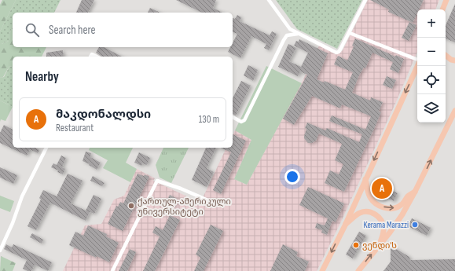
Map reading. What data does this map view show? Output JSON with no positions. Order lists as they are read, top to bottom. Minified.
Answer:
{"places":["ქართულ-ამერიკული უნივერსიტეტი","Kerama Marazzi","ვენდი'ს"],"page":{"map_buttons":["+","−"],"search":"Search here","heading":"Nearby","list":[{"mark":"A","name":"მაკდონალდსი","note":"Restaurant","value":"130 m"}],"pins":"A"}}
